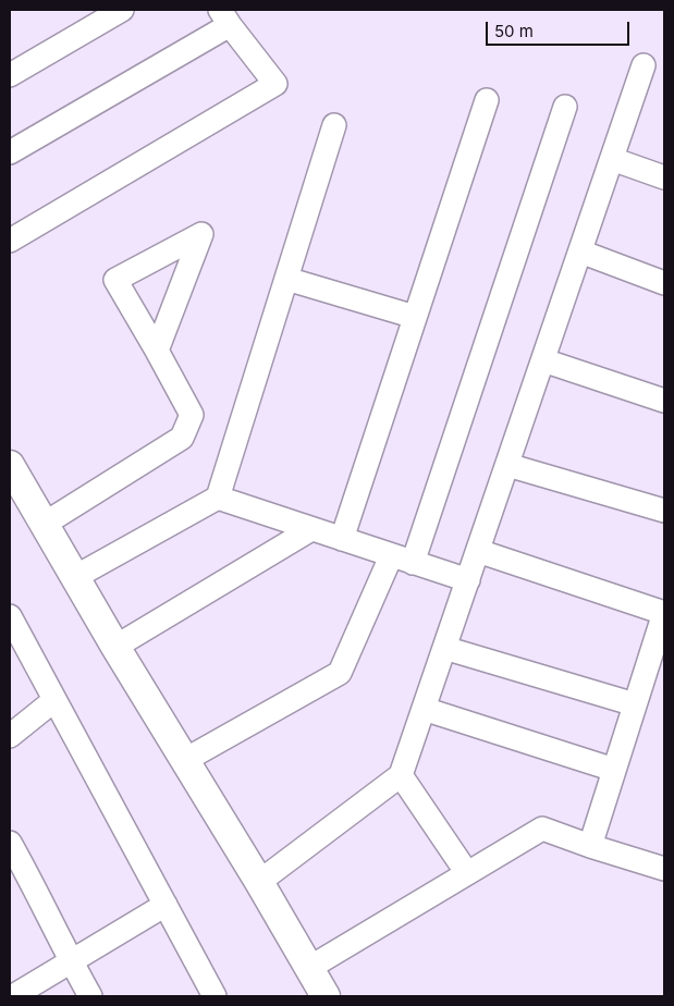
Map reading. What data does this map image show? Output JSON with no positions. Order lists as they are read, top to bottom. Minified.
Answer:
{"scale_bar":"50 m"}
